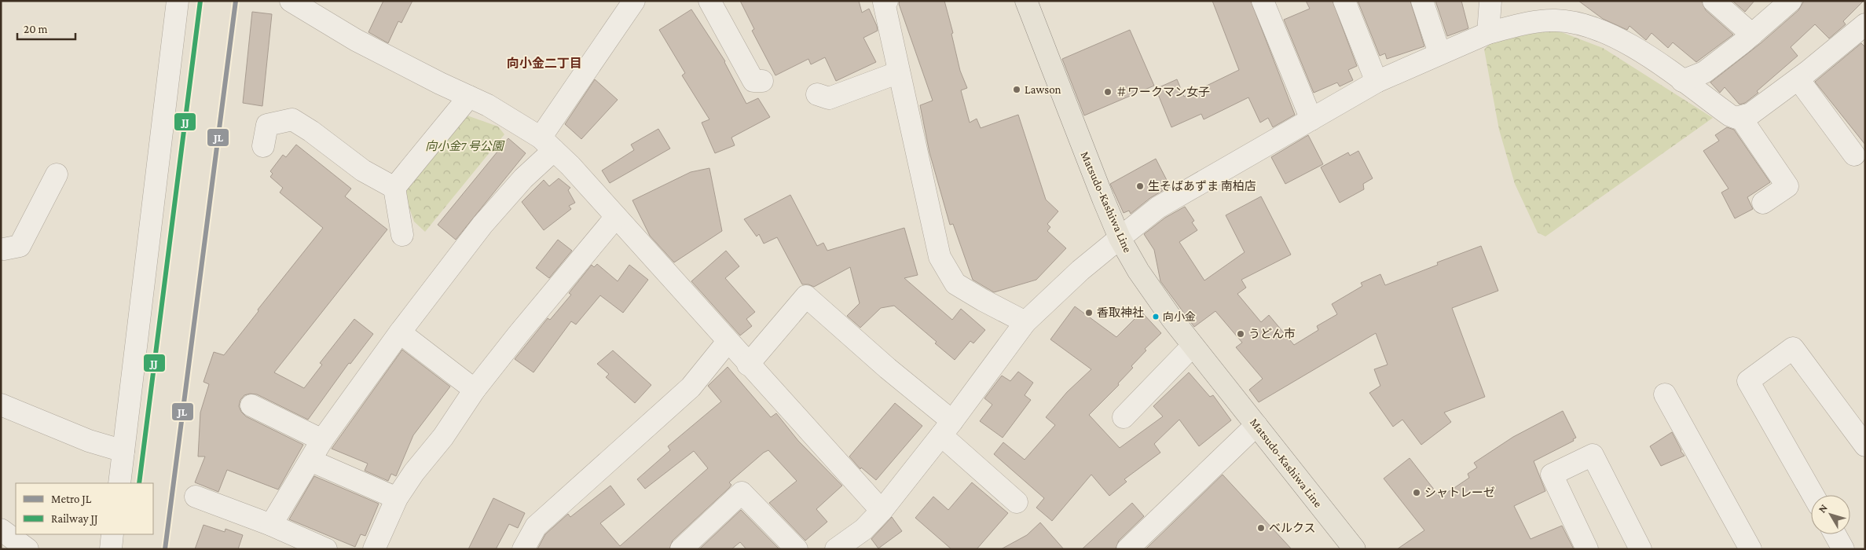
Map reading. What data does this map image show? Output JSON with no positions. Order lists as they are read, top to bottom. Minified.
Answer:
{"streets":{"main road":["Matsudo-Kashiwa Line"]},"districts":["向小金二丁目"],"parks":["向小金7 号公園"],"places":["Lawson","＃ワークマン女子","生そばあずま 南柏店","香取神社","向小金","うどん市","シャトレーゼ","ベルクス"],"lines":["metro line JL","rail line JJ"],"legend":["Metro JL","Railway JJ"],"scale_bar":"20 m","north":"top left"}
